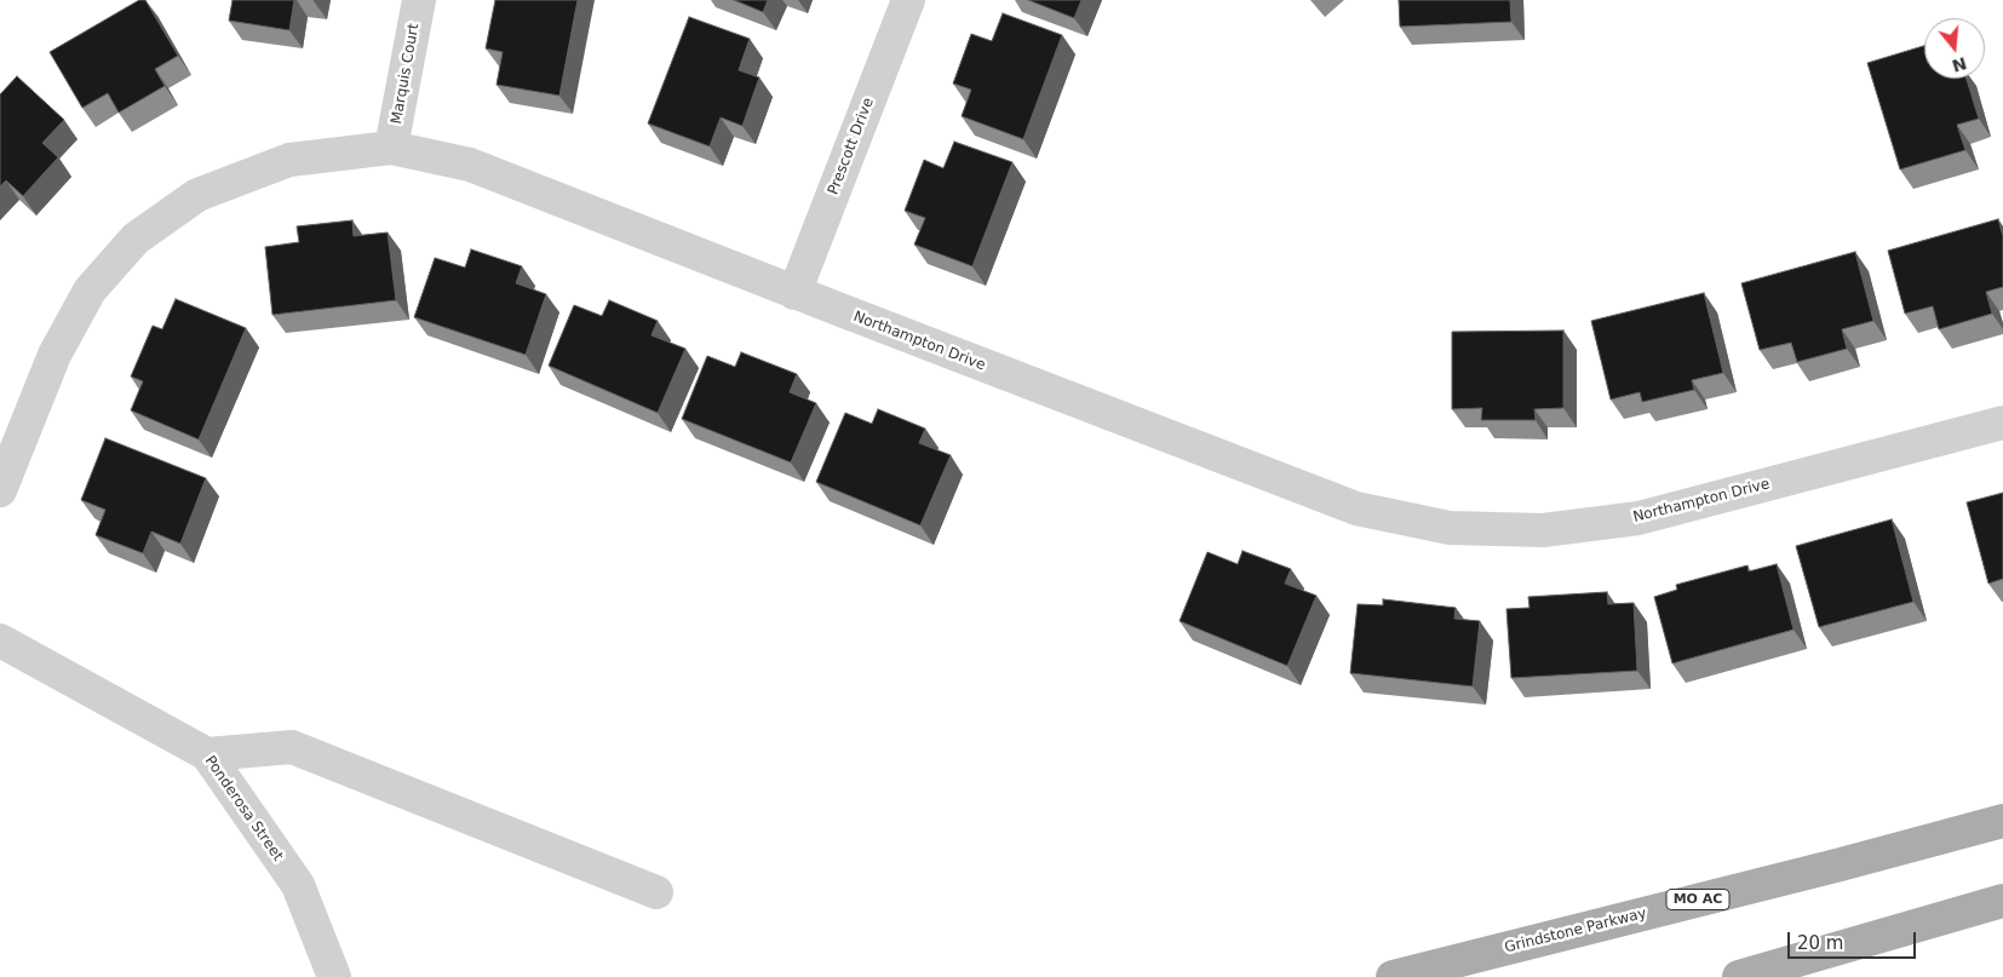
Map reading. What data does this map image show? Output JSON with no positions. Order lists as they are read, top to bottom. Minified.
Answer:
{"streets":{"main road":["MO AC","Grindstone Parkway"],"street":["Marquis Court","Prescott Drive","Northampton Drive","Ponderosa Street"]},"crossings":[["Marquis Court","Northampton Drive"],["Prescott Drive","Northampton Drive"]],"scale_bar":"20 m","north":"bottom"}
